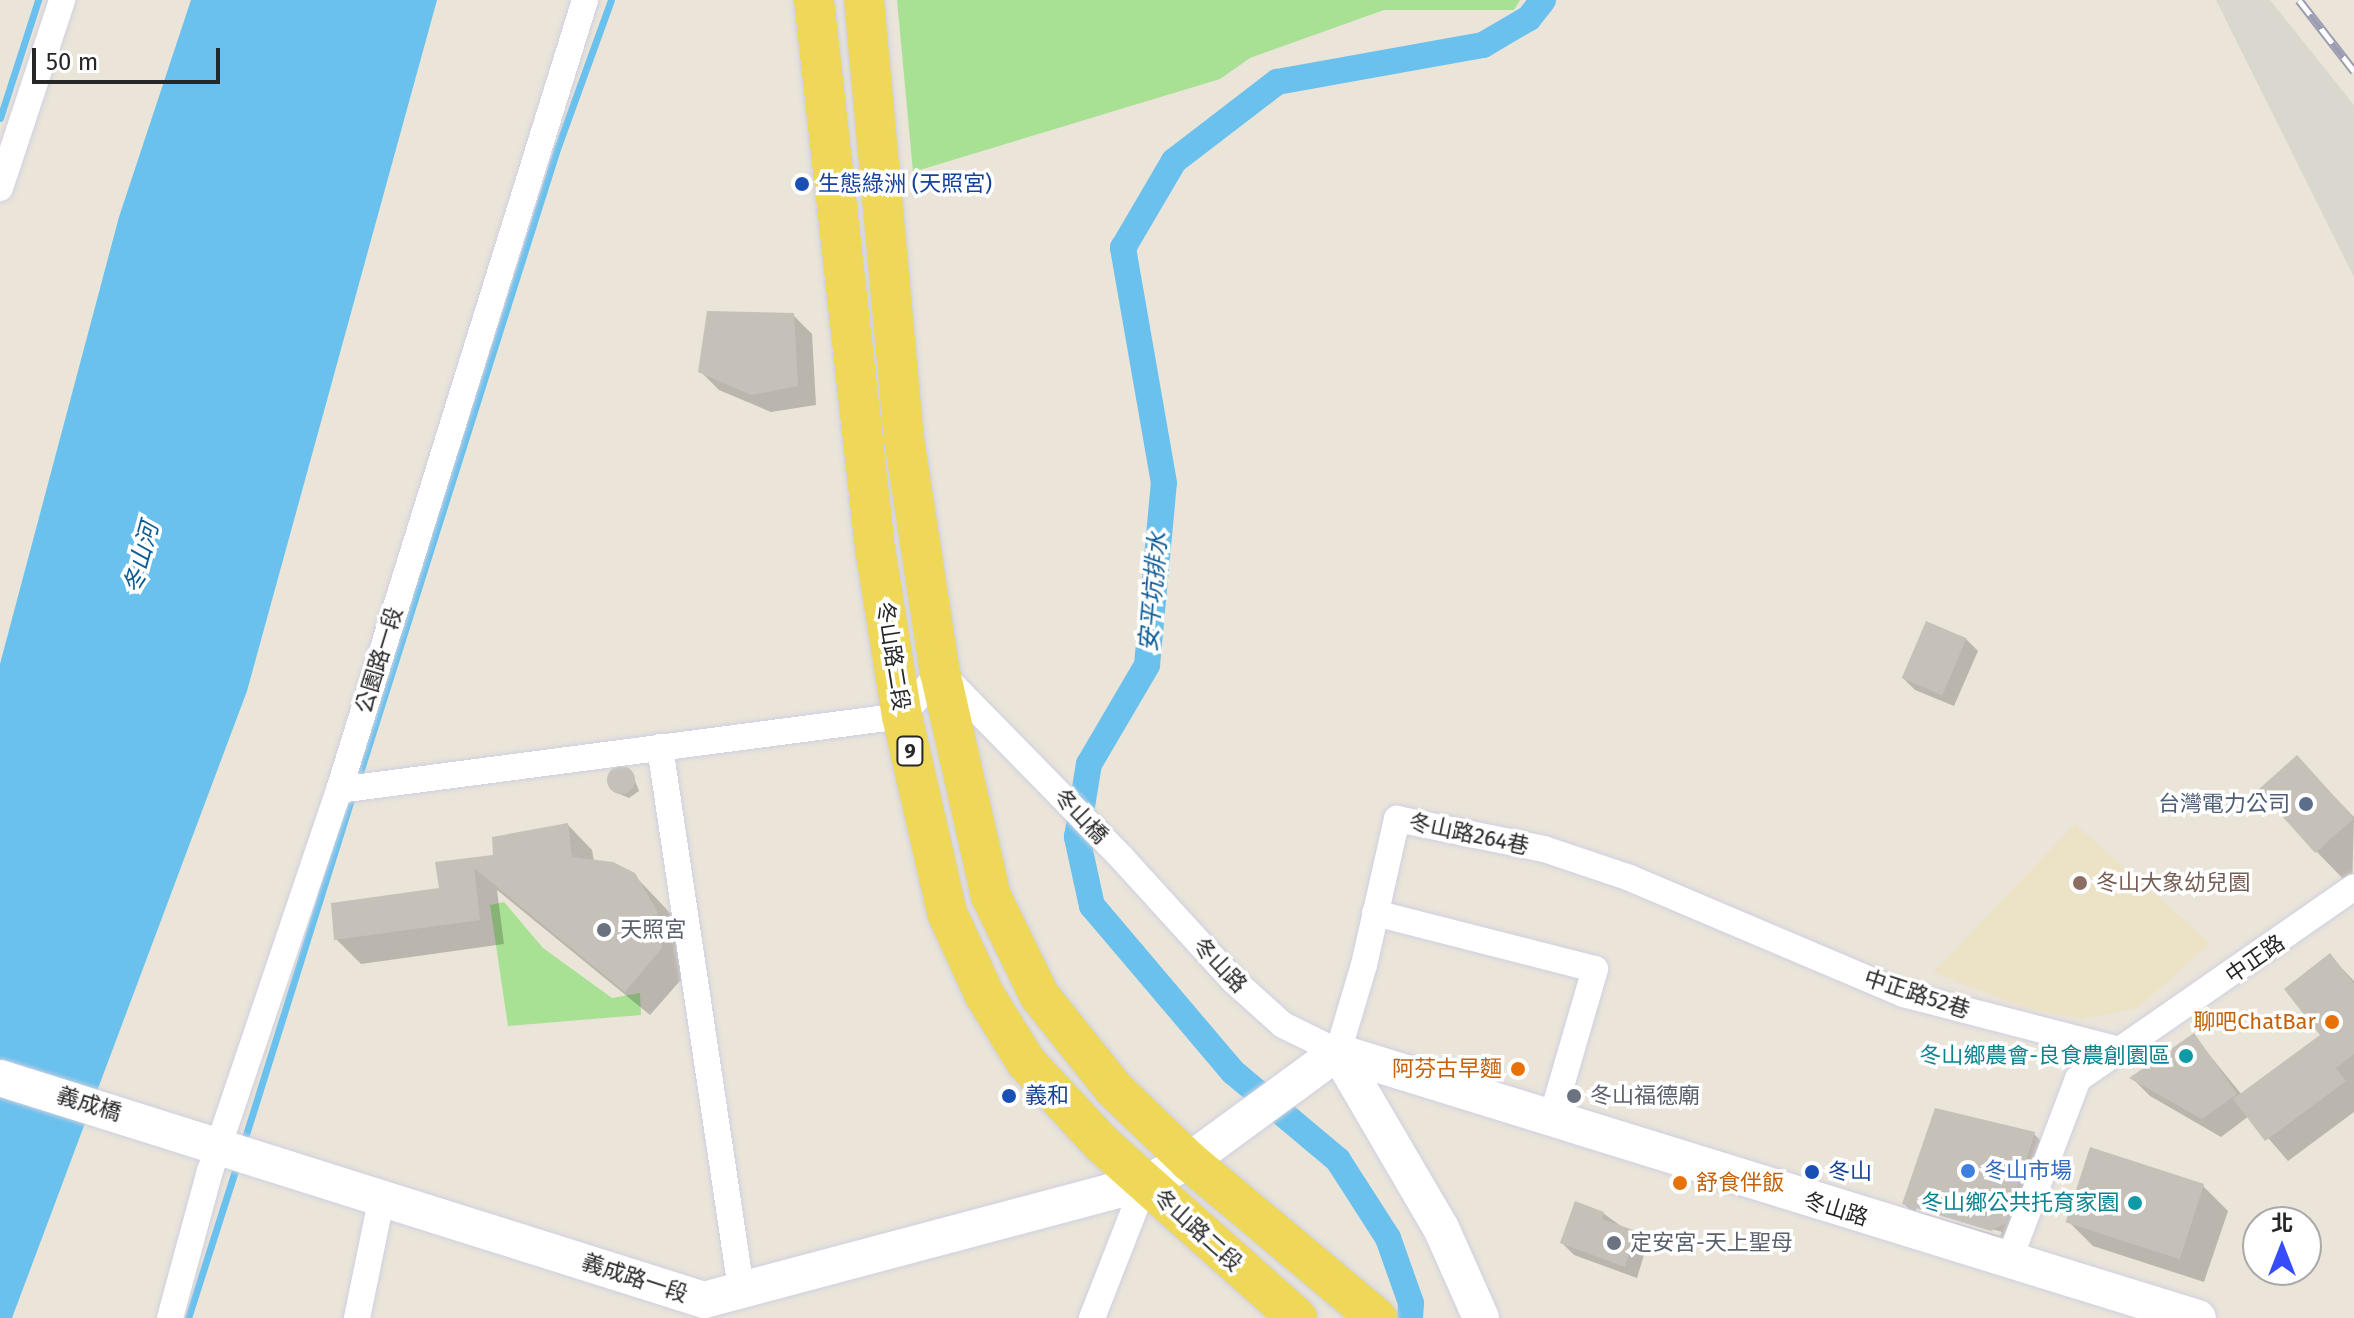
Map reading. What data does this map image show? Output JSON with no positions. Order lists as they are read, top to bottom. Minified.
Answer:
{"streets":{"main road":["冬山路二段","9"],"street":["公園路一段","冬山橋","冬山路264巷","中正路","冬山路","中正路52巷","義成橋","義成路一段"]},"crossings":[["冬山路二段","冬山橋"],["冬山路二段","義成路一段"],["公園路一段","義成路一段"],["冬山橋","冬山路"],["冬山路264巷","冬山路"],["冬山路264巷","中正路52巷"],["中正路","冬山路"],["中正路","中正路52巷"],["義成橋","義成路一段"]],"water":["冬山河","安平坑排水"],"places":["生態綠洲 (天照宮)","台灣電力公司","冬山大象幼兒園","天照宮","聊吧ChatBar","冬山鄉農會-良食農創園區","阿芬古早麵","義和","冬山福德廟","冬山市場","冬山","舒食伴飯","冬山鄉公共托育家園","定安宮-天上聖母"],"scale_bar":"50 m","north":"top"}
